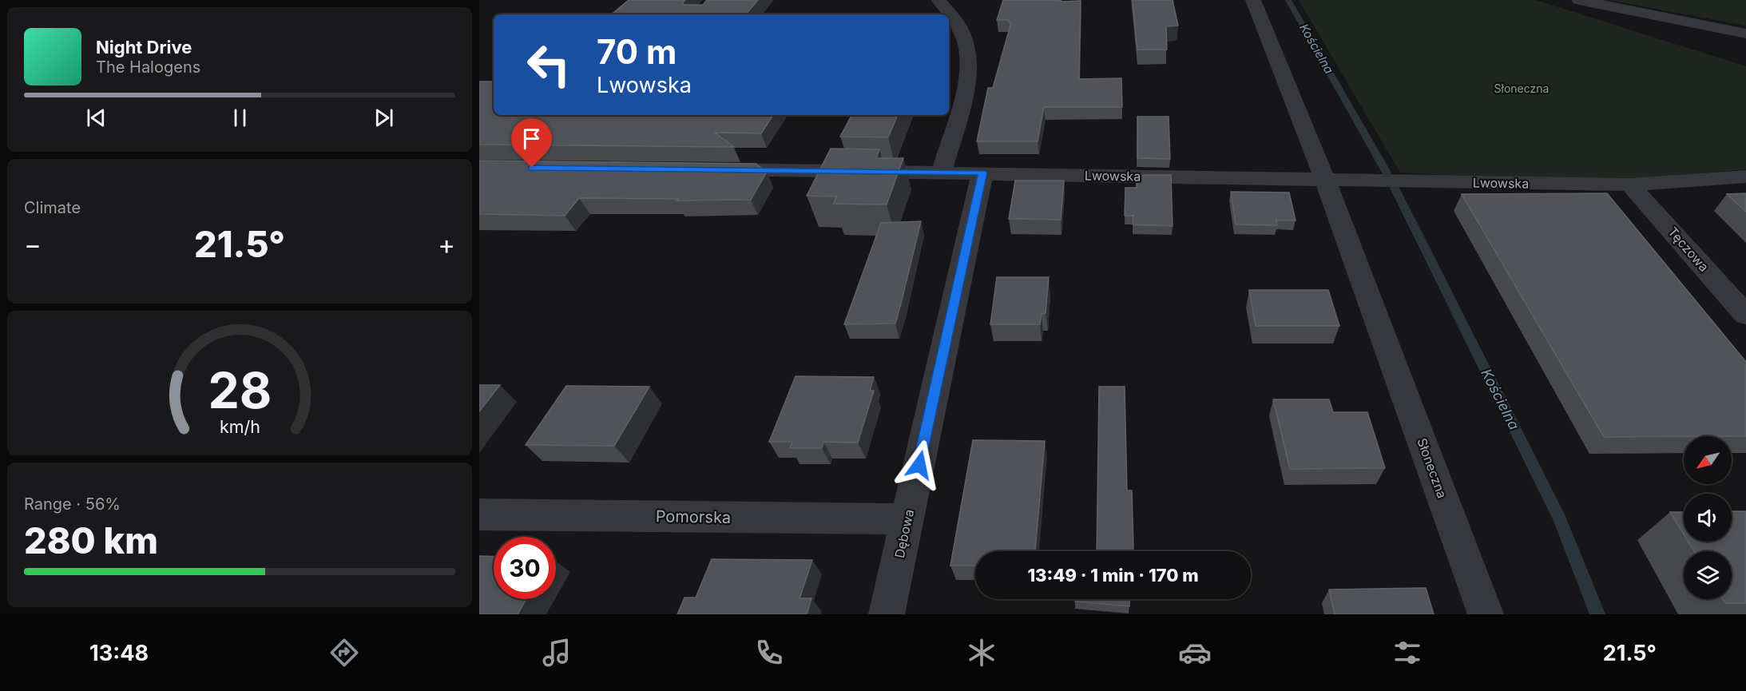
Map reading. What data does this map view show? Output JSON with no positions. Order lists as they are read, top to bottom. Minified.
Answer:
{"streets":{"street":["Lwowska","Tęczowa","Słoneczna","Pomorska","Dębowa"]},"crossings":[["Lwowska","Tęczowa"],["Lwowska","Słoneczna"],["Lwowska","Dębowa"],["Pomorska","Dębowa"]],"water":["Kościelna"],"parks":["Słoneczna"],"north":"bottom left","page":{"turn":["70 m","Lwowska"],"song":["Night Drive","The Halogens"],"tile":["Climate",["Range · 56%","280 km"]],"heat":["−","21.5°","+"],"limit":"30","trip":"13:49 · 1 min · 170 m","tabs":["13:48","21.5°"],"gauge":["28","km/h"]}}
